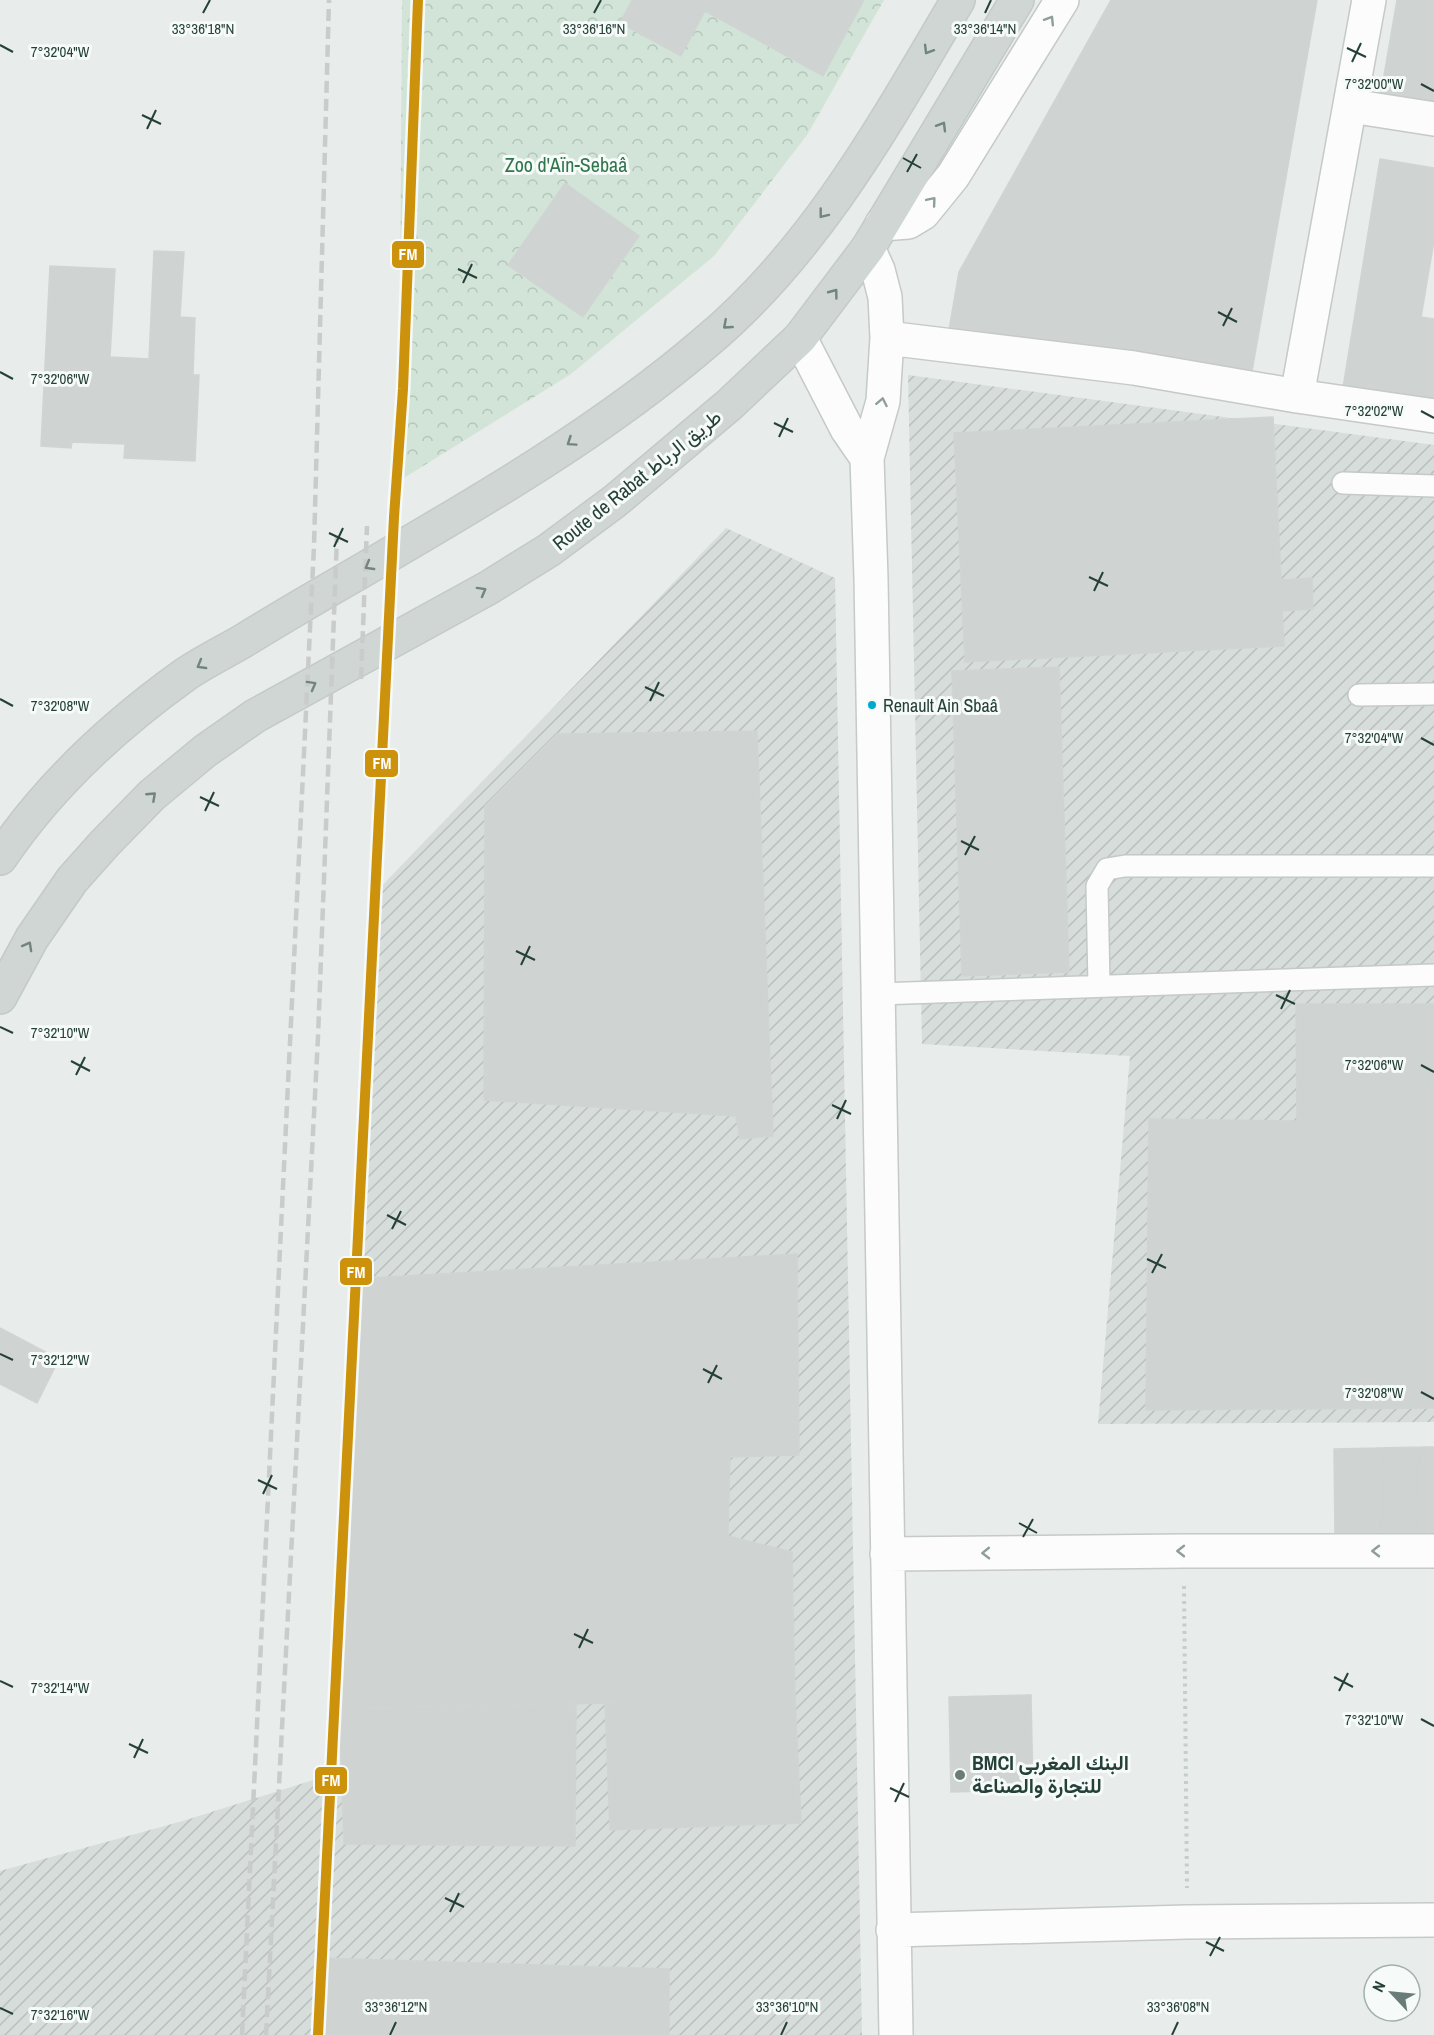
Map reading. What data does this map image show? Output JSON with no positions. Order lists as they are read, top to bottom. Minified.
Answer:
{"streets":{"main road":["Route de Rabat طريق الرباط"]},"parks":["Zoo d'Aïn-Sebaâ"],"places":["Renault Ain Sbaâ","BMCI البنك المغربي للتجارة والصناعة"],"lines":["transit line FM"],"north":"top left","coordinates":["33°36'18\"N","33°36'16\"N","33°36'14\"N","7°32'04\"W","7°32'00\"W","7°32'06\"W","7°32'02\"W","7°32'08\"W","7°32'10\"W","7°32'12\"W","7°32'14\"W","33°36'12\"N","33°36'10\"N","33°36'08\"N","7°32'16\"W"]}
